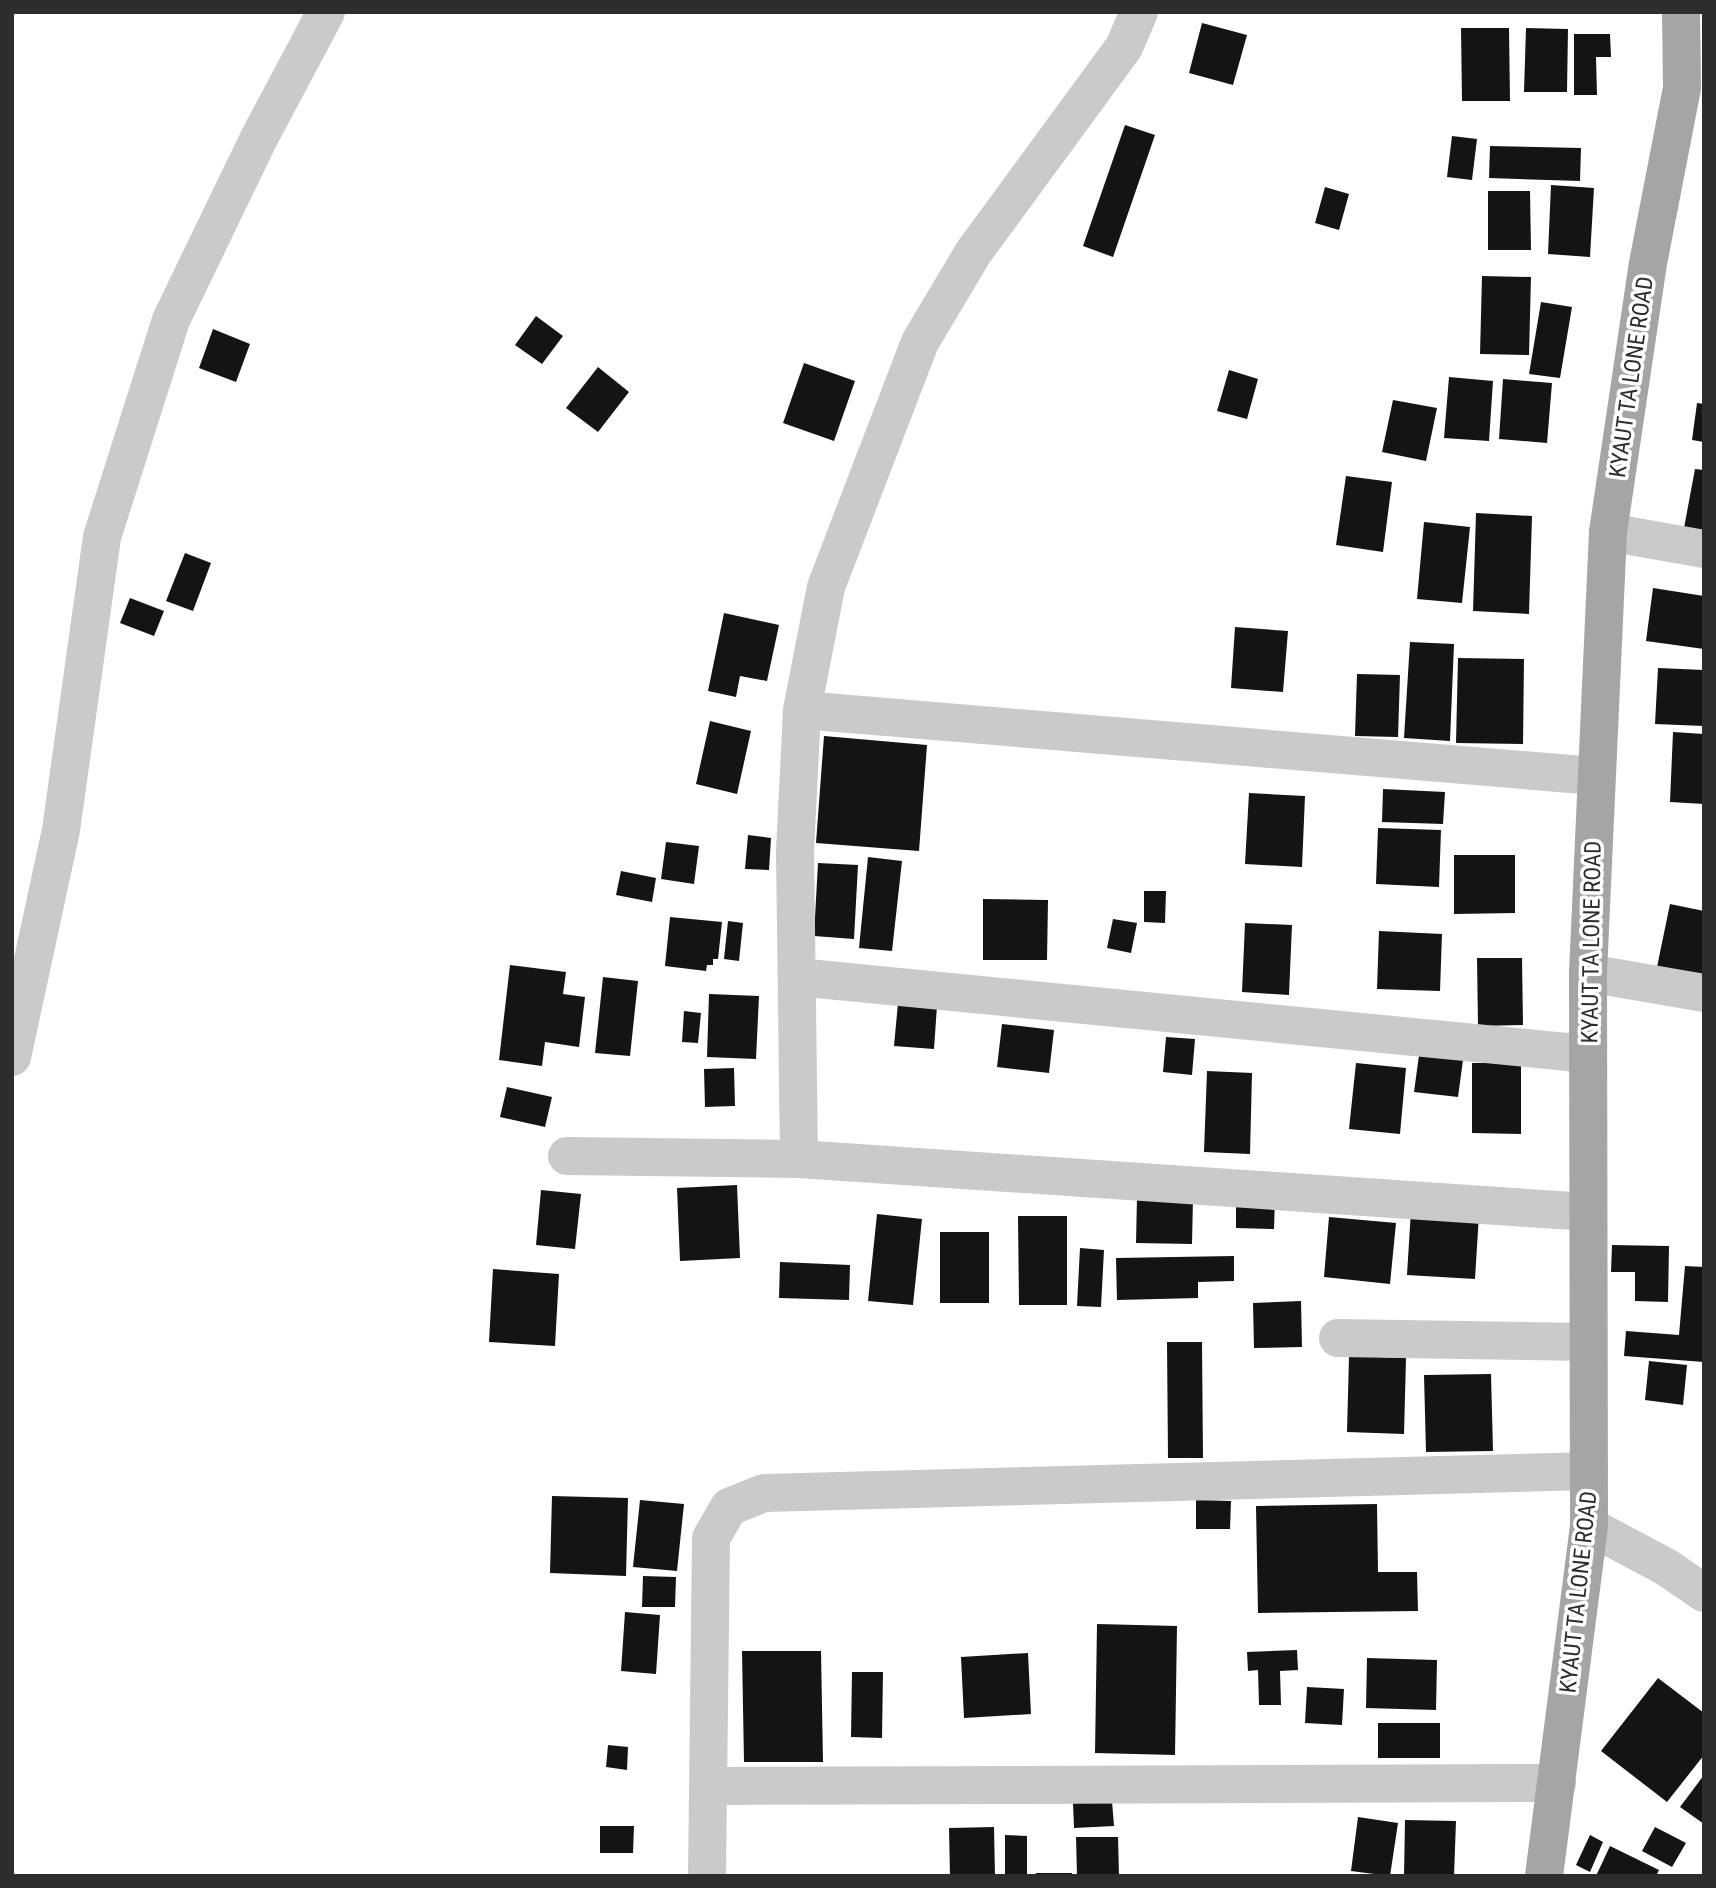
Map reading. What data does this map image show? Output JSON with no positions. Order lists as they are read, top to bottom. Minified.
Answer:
{"streets":{"main road":["KYAUT TA LONE ROAD"]}}
